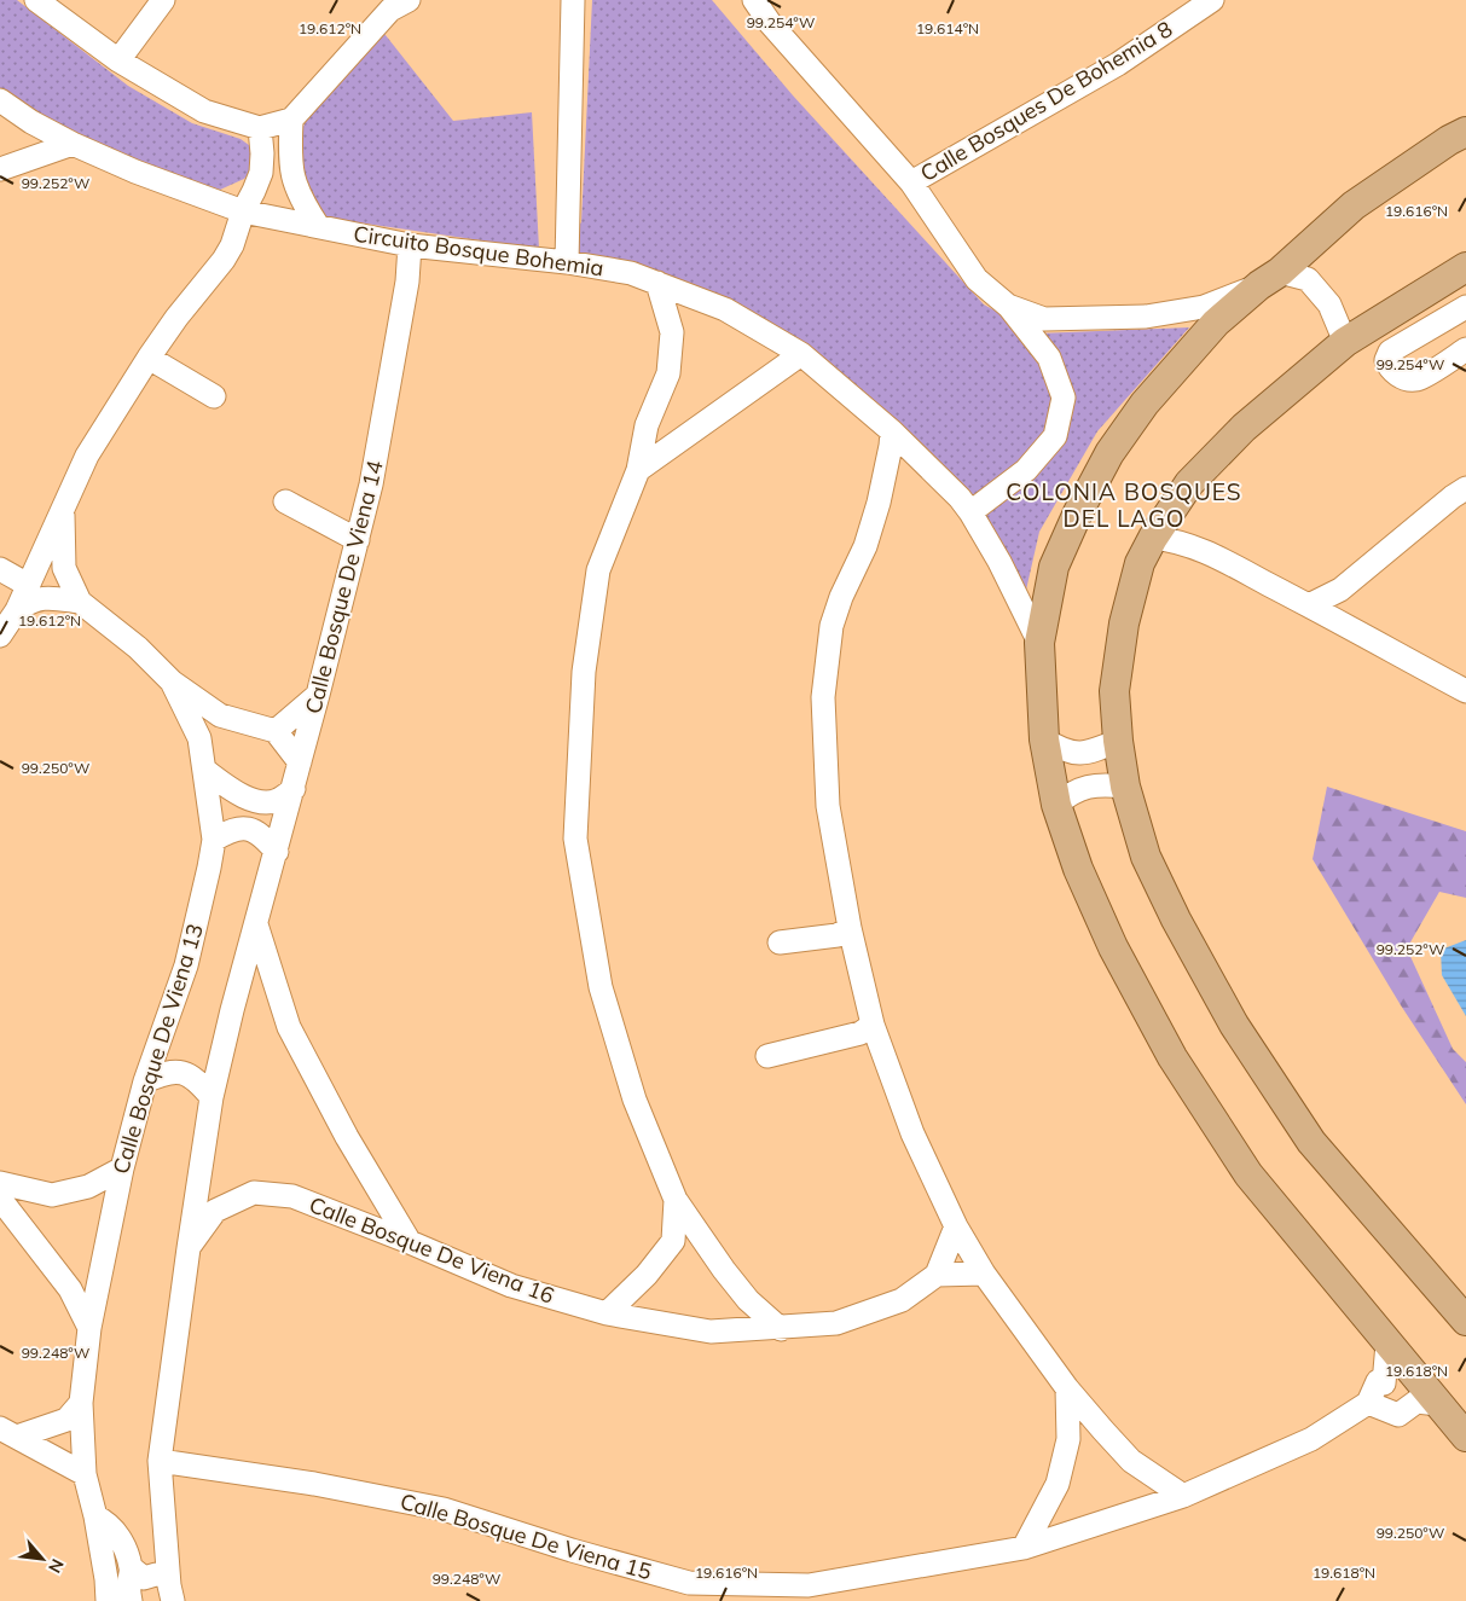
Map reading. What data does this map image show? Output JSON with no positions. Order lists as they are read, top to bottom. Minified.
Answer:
{"streets":{"street":["Calle Bosques De Bohemia 8","Circuito Bosque Bohemia","Calle Bosque De Viena 14","Calle Bosque De Viena 13","Calle Bosque De Viena 16","Calle Bosque De Viena 15"]},"crossings":[["Circuito Bosque Bohemia","Calle Bosque De Viena 14"],["Calle Bosque De Viena 14","Calle Bosque De Viena 13"]],"districts":["COLONIA BOSQUES DEL LAGO"],"north":"bottom right","coordinates":["99.254°W","19.612°N","19.614°N","99.252°W","19.616°N","99.250°W","99.248°W","19.618°N"]}
